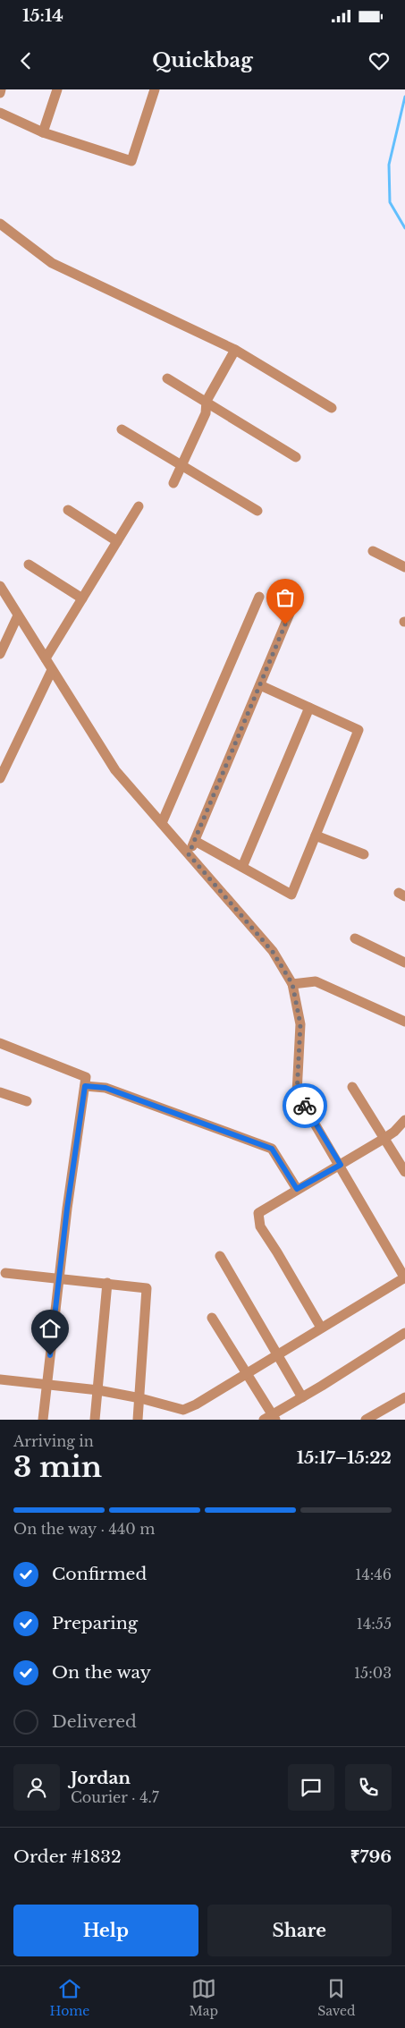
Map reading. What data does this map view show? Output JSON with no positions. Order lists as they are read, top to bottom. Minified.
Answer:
{"page":{"status":"15:14","header":"Quickbag","heading":["3 min","Arriving in","15:17–15:22"],"panel":["Jordan","Courier · 4.7","Order #1832","₹796"],"bar":"On the way · 440 m","list":[["Confirmed","14:46"],["Preparing","14:55"],["On the way","15:03"],"Delivered"],"buttons":["Help","Share"],"tabs":["Home","Map","Saved"]}}
